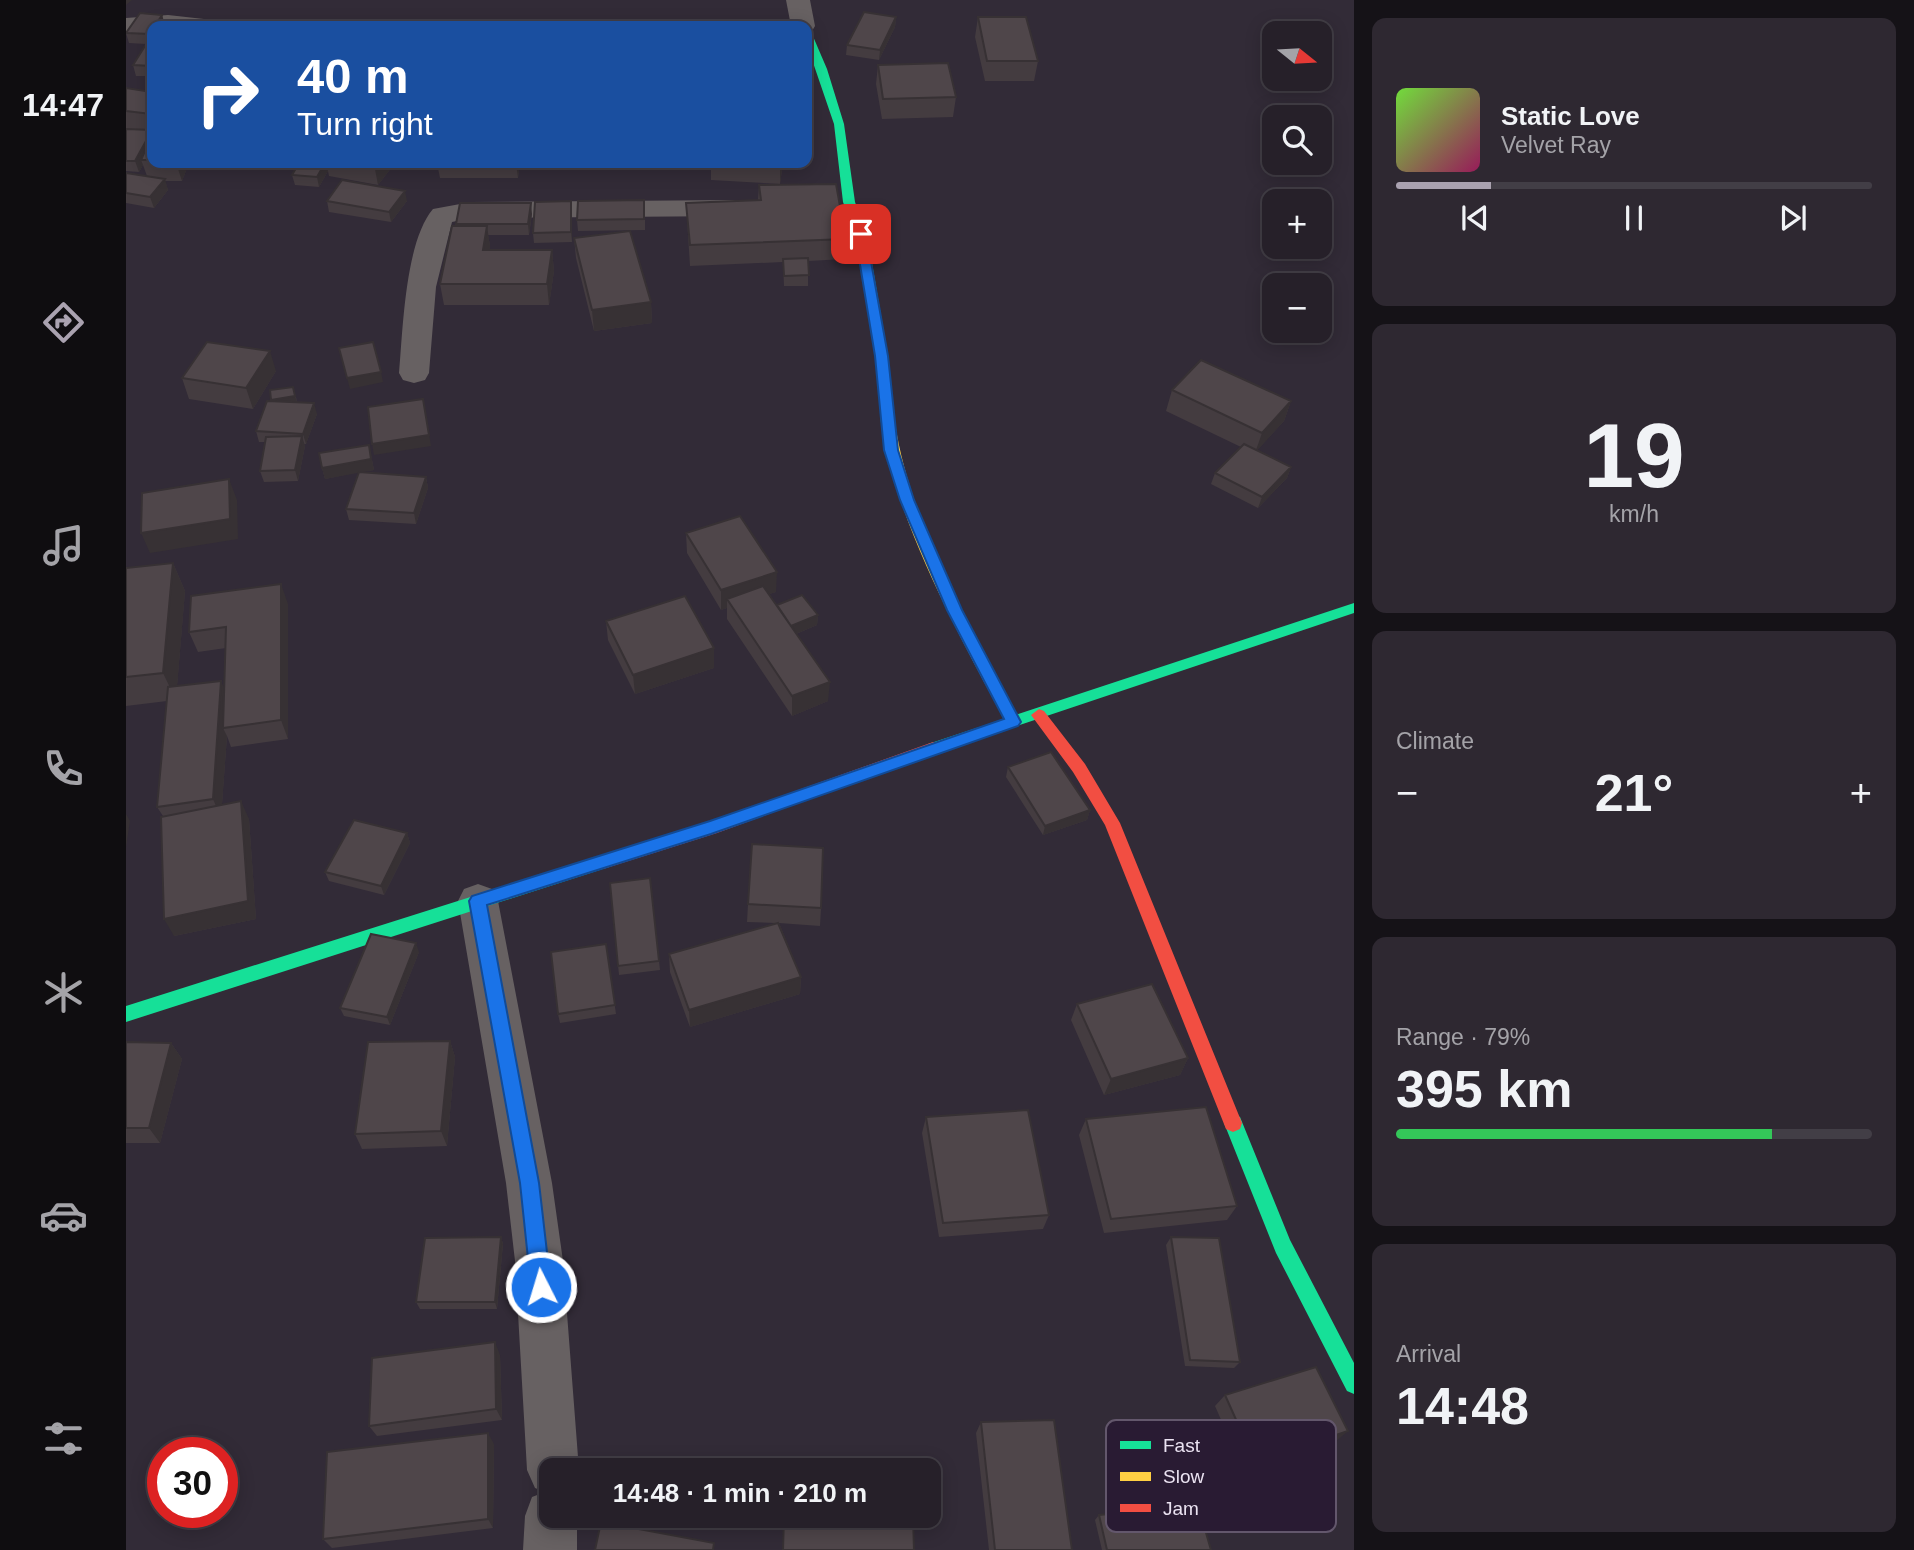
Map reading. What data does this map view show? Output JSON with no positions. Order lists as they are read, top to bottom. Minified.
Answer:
{"legend":["Fast","Slow","Jam"],"north":"right","page":{"tabs":"14:47","map_buttons":["+","−"],"turn":["40 m","Turn right"],"song":["Static Love","Velvet Ray"],"tile":[["19","km/h"],"Climate",["Range · 79%","395 km"],["Arrival","14:48"]],"heat":["−","21°","+"],"limit":"30","trip":"14:48 · 1 min · 210 m"}}
